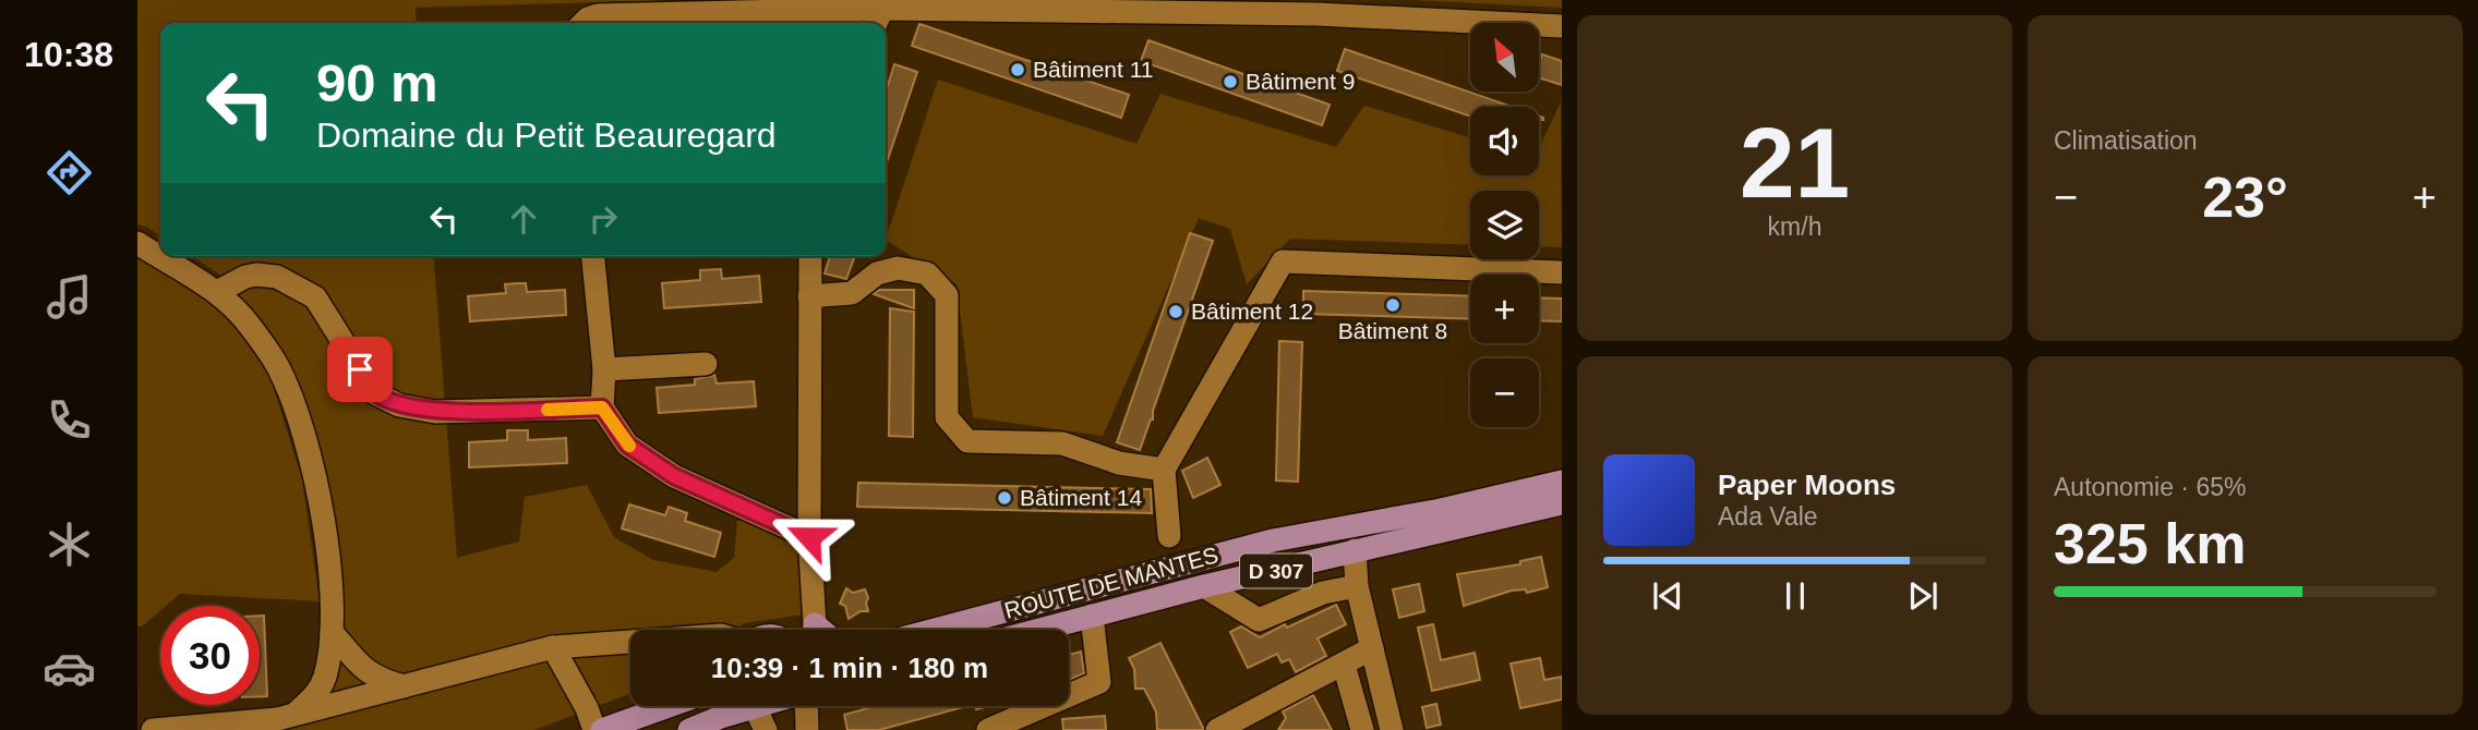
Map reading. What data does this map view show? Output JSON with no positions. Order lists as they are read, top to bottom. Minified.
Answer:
{"streets":{"main road":["D 307","ROUTE DE MANTES"]},"places":["Bâtiment 11","Bâtiment 9","Bâtiment 8","Bâtiment 12","Bâtiment 14"],"north":"top left","page":{"tabs":"10:38","tile":[["21","km/h"],"Climatisation",["Autonomie · 65%","325 km"]],"map_buttons":["+","−"],"turn":["90 m","Domaine du Petit Beauregard"],"heat":["−","23°","+"],"song":["Paper Moons","Ada Vale"],"limit":"30","trip":"10:39 · 1 min · 180 m"}}
